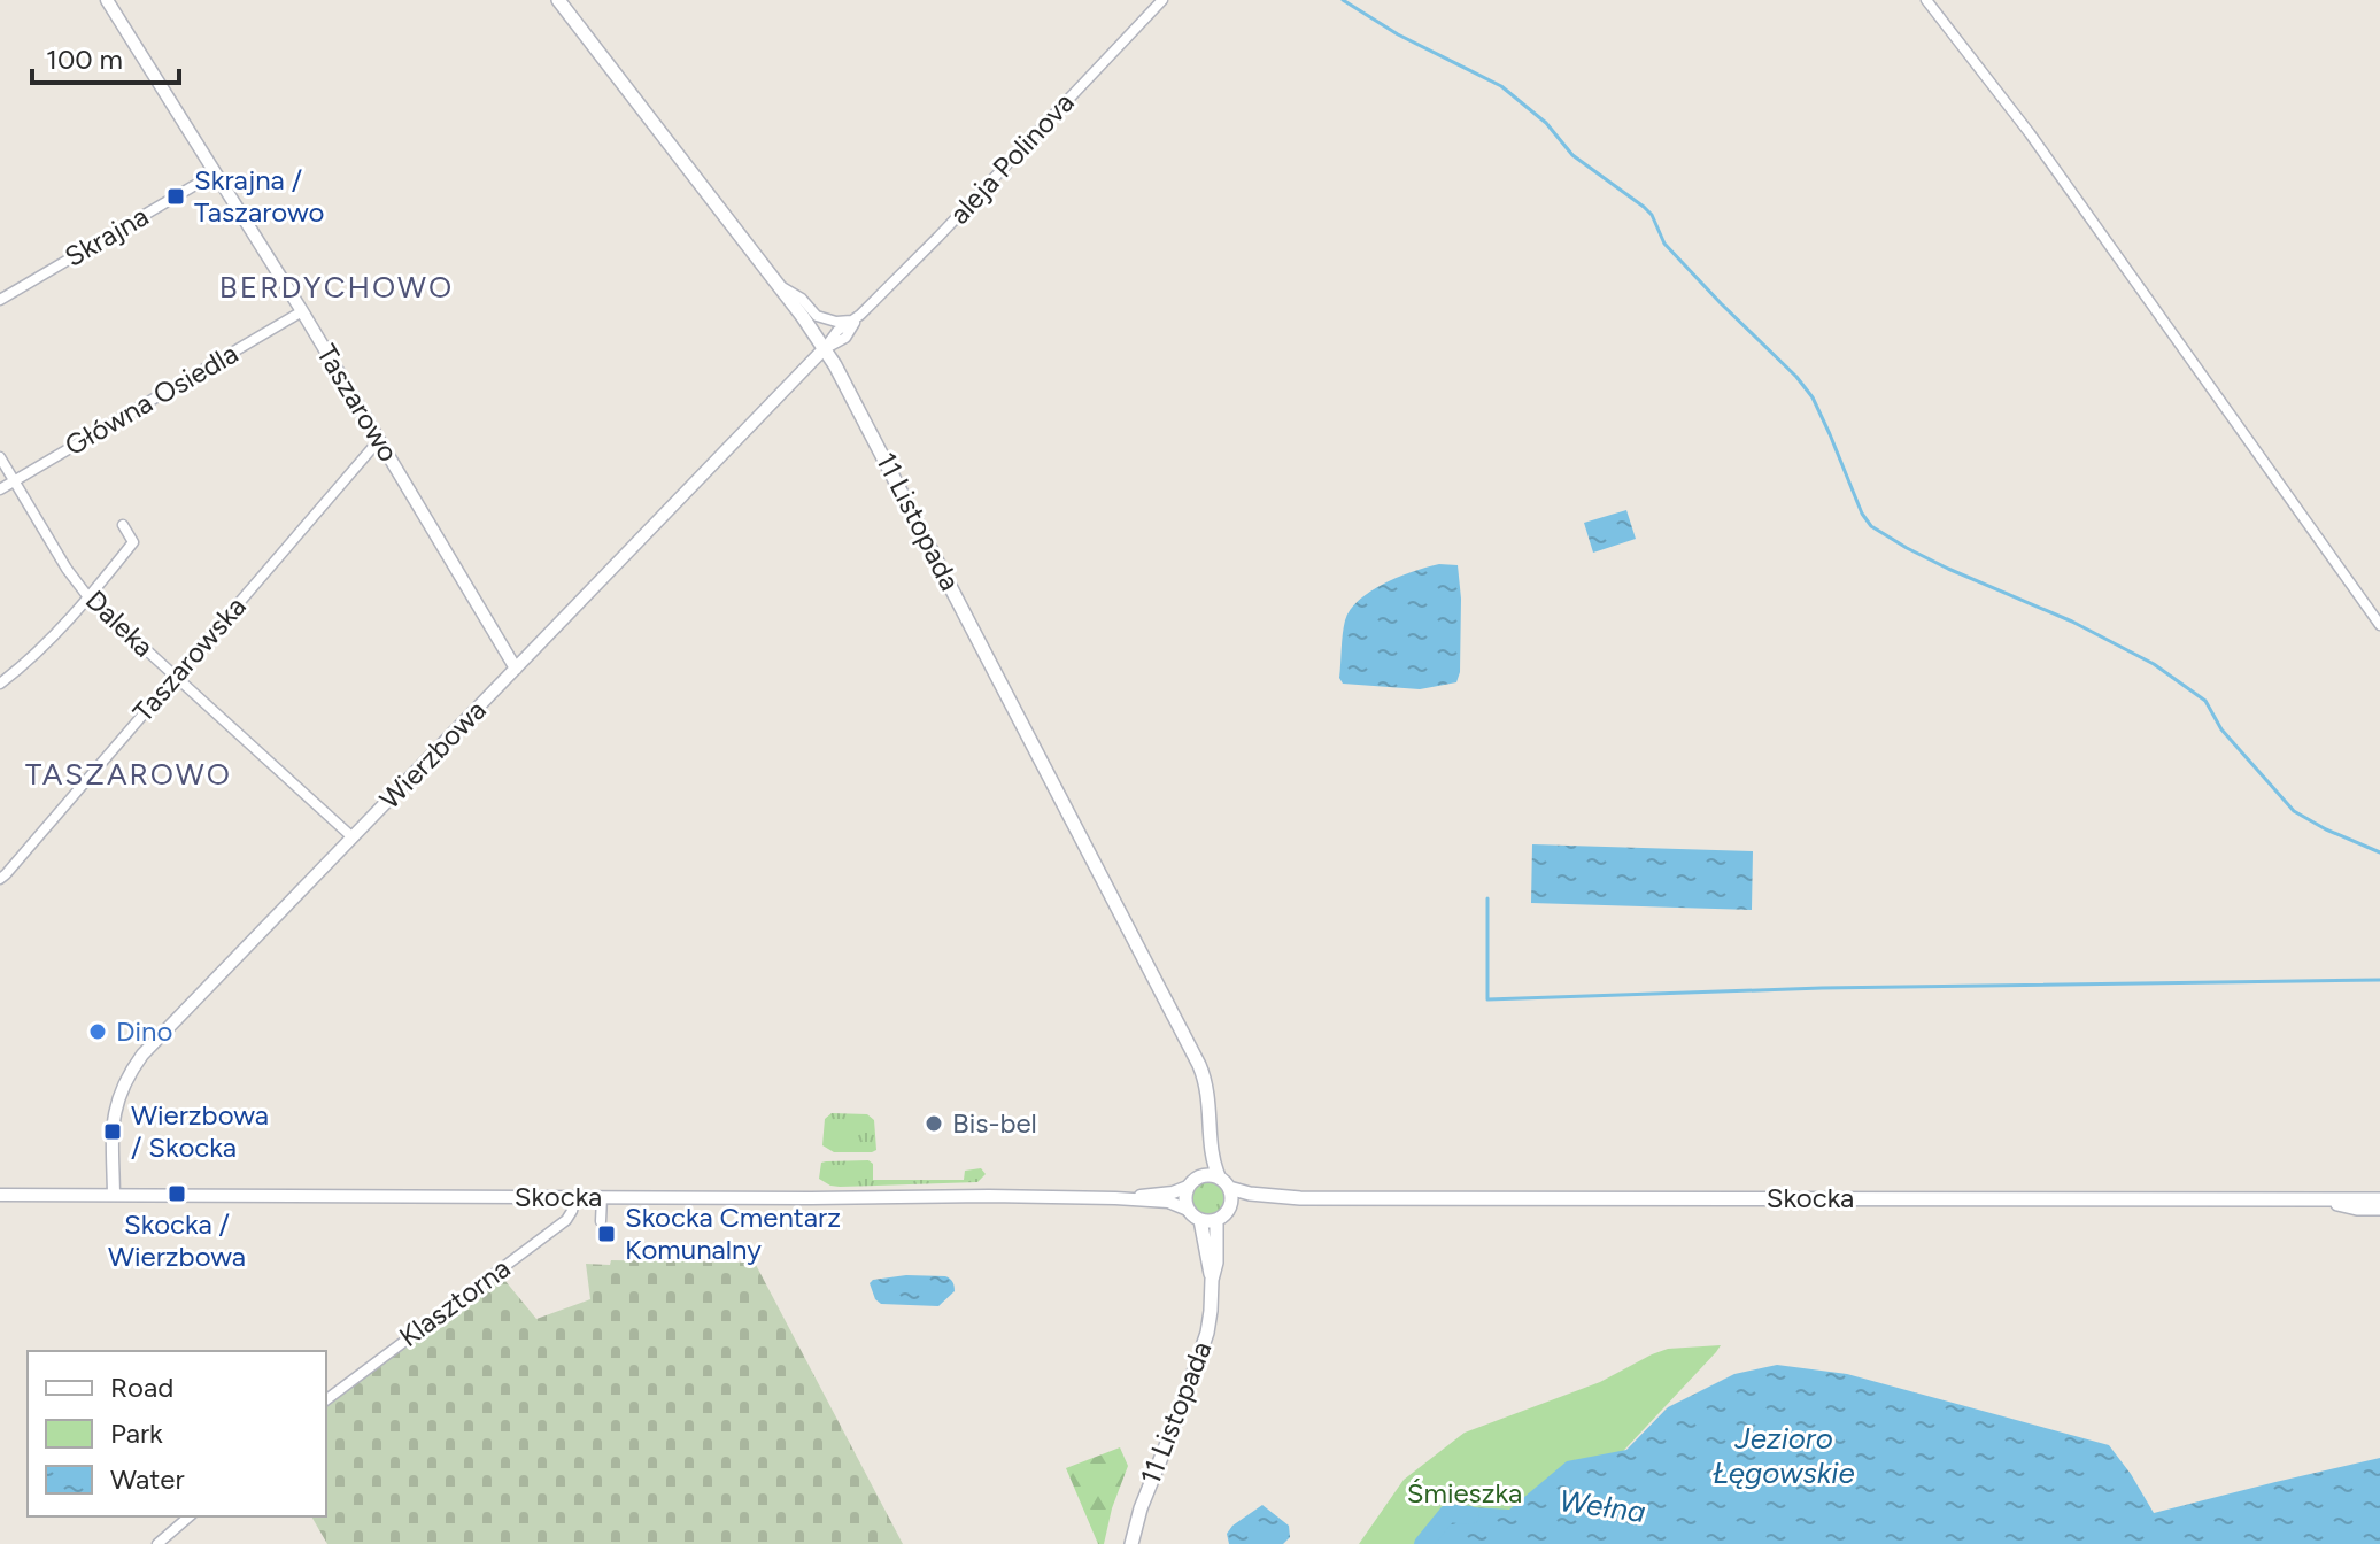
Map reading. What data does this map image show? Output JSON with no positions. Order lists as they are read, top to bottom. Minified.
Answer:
{"streets":{"main road":["11 Listopada","Skocka"],"street":["aleja Polinova","Skrajna","Główna Osiedla","Taszarowo","Daleka","Taszarowska","Wierzbowa","Klasztorna"]},"crossings":[["aleja Polinova","11 Listopada"],["aleja Polinova","Wierzbowa"],["Skrajna","Taszarowo"],["Główna Osiedla","Taszarowo"],["Główna Osiedla","Daleka"],["Taszarowo","Taszarowska"],["Taszarowo","Wierzbowa"],["11 Listopada","Wierzbowa"],["11 Listopada","Skocka"],["Daleka","Taszarowska"],["Daleka","Wierzbowa"],["Wierzbowa","Skocka"],["Skocka","Klasztorna"]],"districts":["BERDYCHOWO","TASZAROWO"],"water":["Jezioro Łęgowskie","Wełna"],"parks":["Śmieszka"],"places":{"transit":["Skrajna / Taszarowo","Wierzbowa / Skocka","Skocka / Wierzbowa","Skocka Cmentarz Komunalny"],"other":["Dino","Bis-bel"]},"legend":["Road","Park","Water"],"scale_bar":"100 m"}
